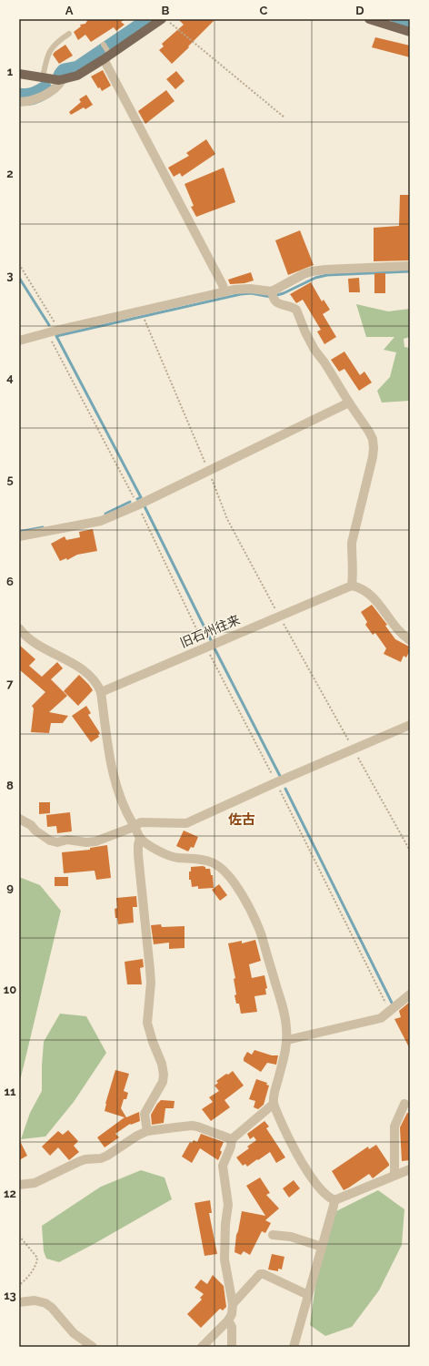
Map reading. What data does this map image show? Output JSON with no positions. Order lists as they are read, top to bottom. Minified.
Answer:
{"streets":{"street":["旧石州往来"]},"districts":["佐古"],"grid":{"columns":["A","B","C","D"],"rows":["1","2","3","4","5","6","7","8","9","10","11","12","13"]}}
